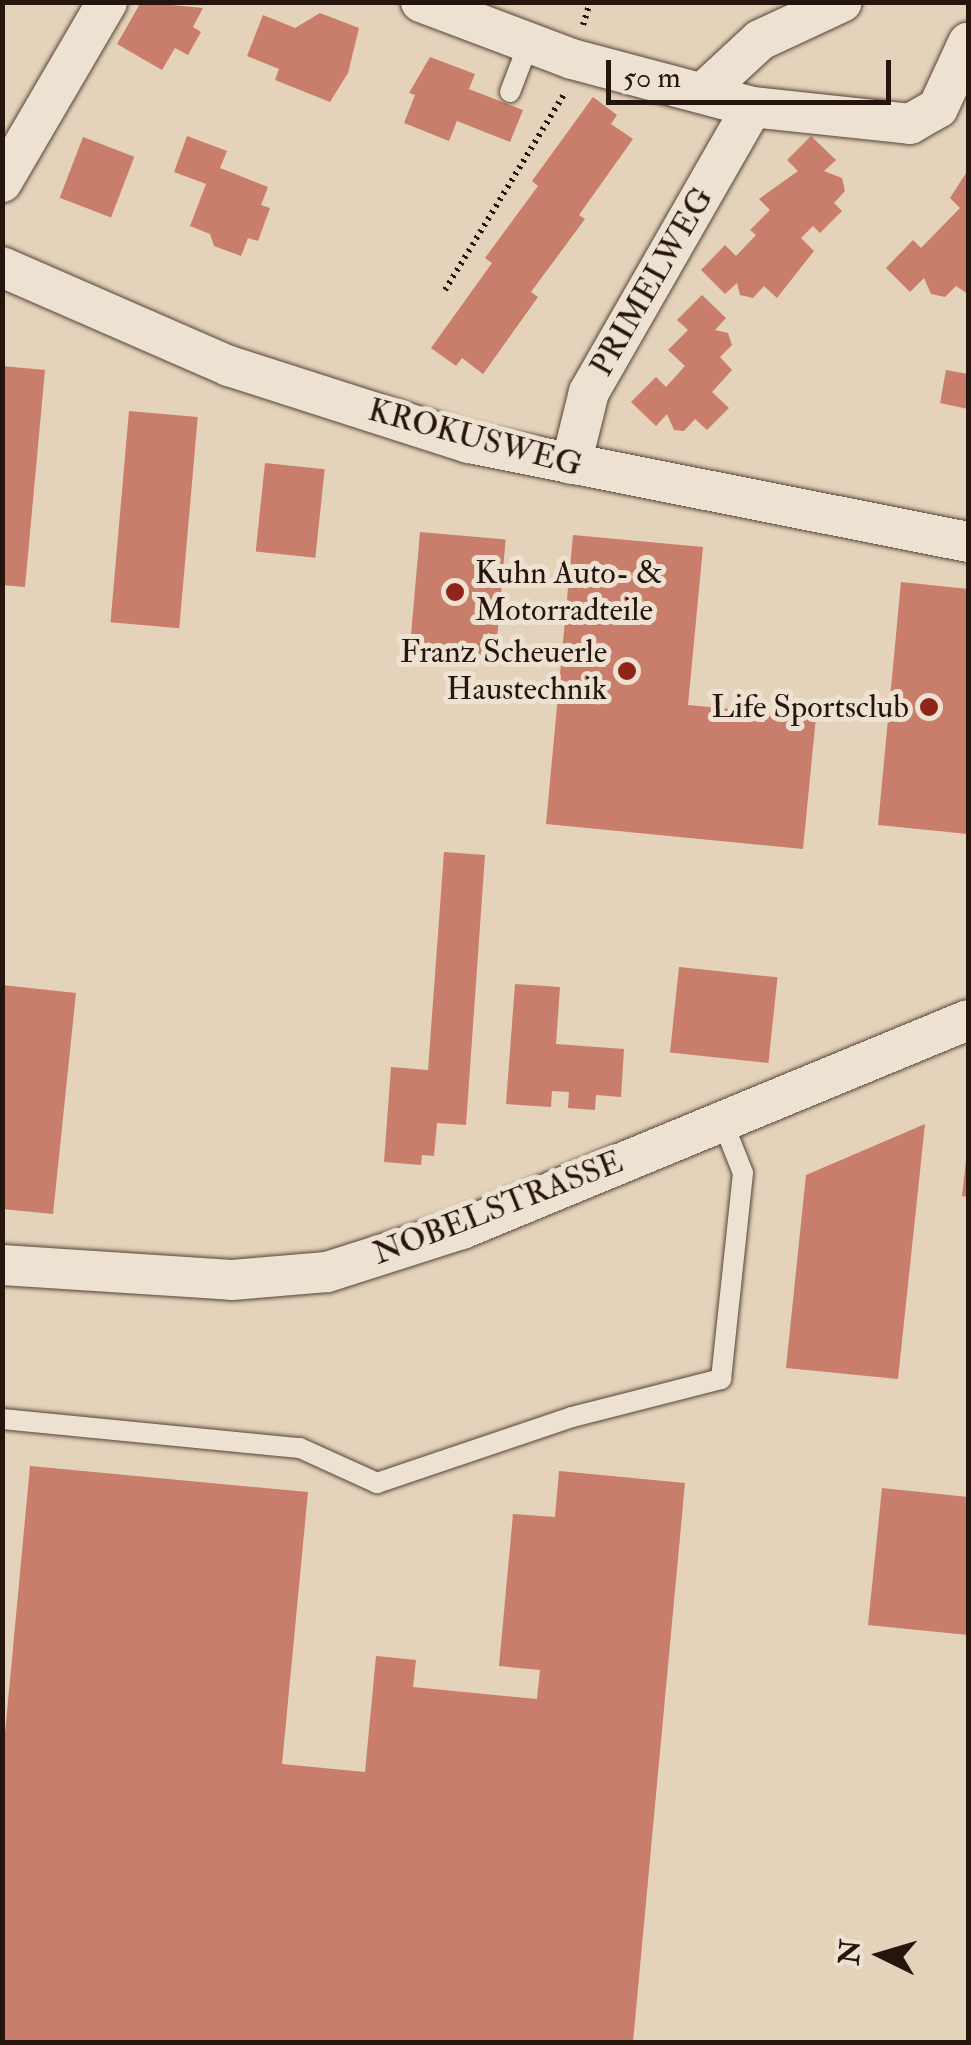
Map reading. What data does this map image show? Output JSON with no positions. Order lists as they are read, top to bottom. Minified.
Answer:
{"streets":{"street":["PRIMELWEG","KROKUSWEG","NOBELSTRASSE"]},"crossings":[["PRIMELWEG","KROKUSWEG"]],"places":["Kuhn Auto- & Motorradteile","Franz Scheuerle Haustechnik","Life Sportsclub"],"scale_bar":"50 m","north":"left"}
